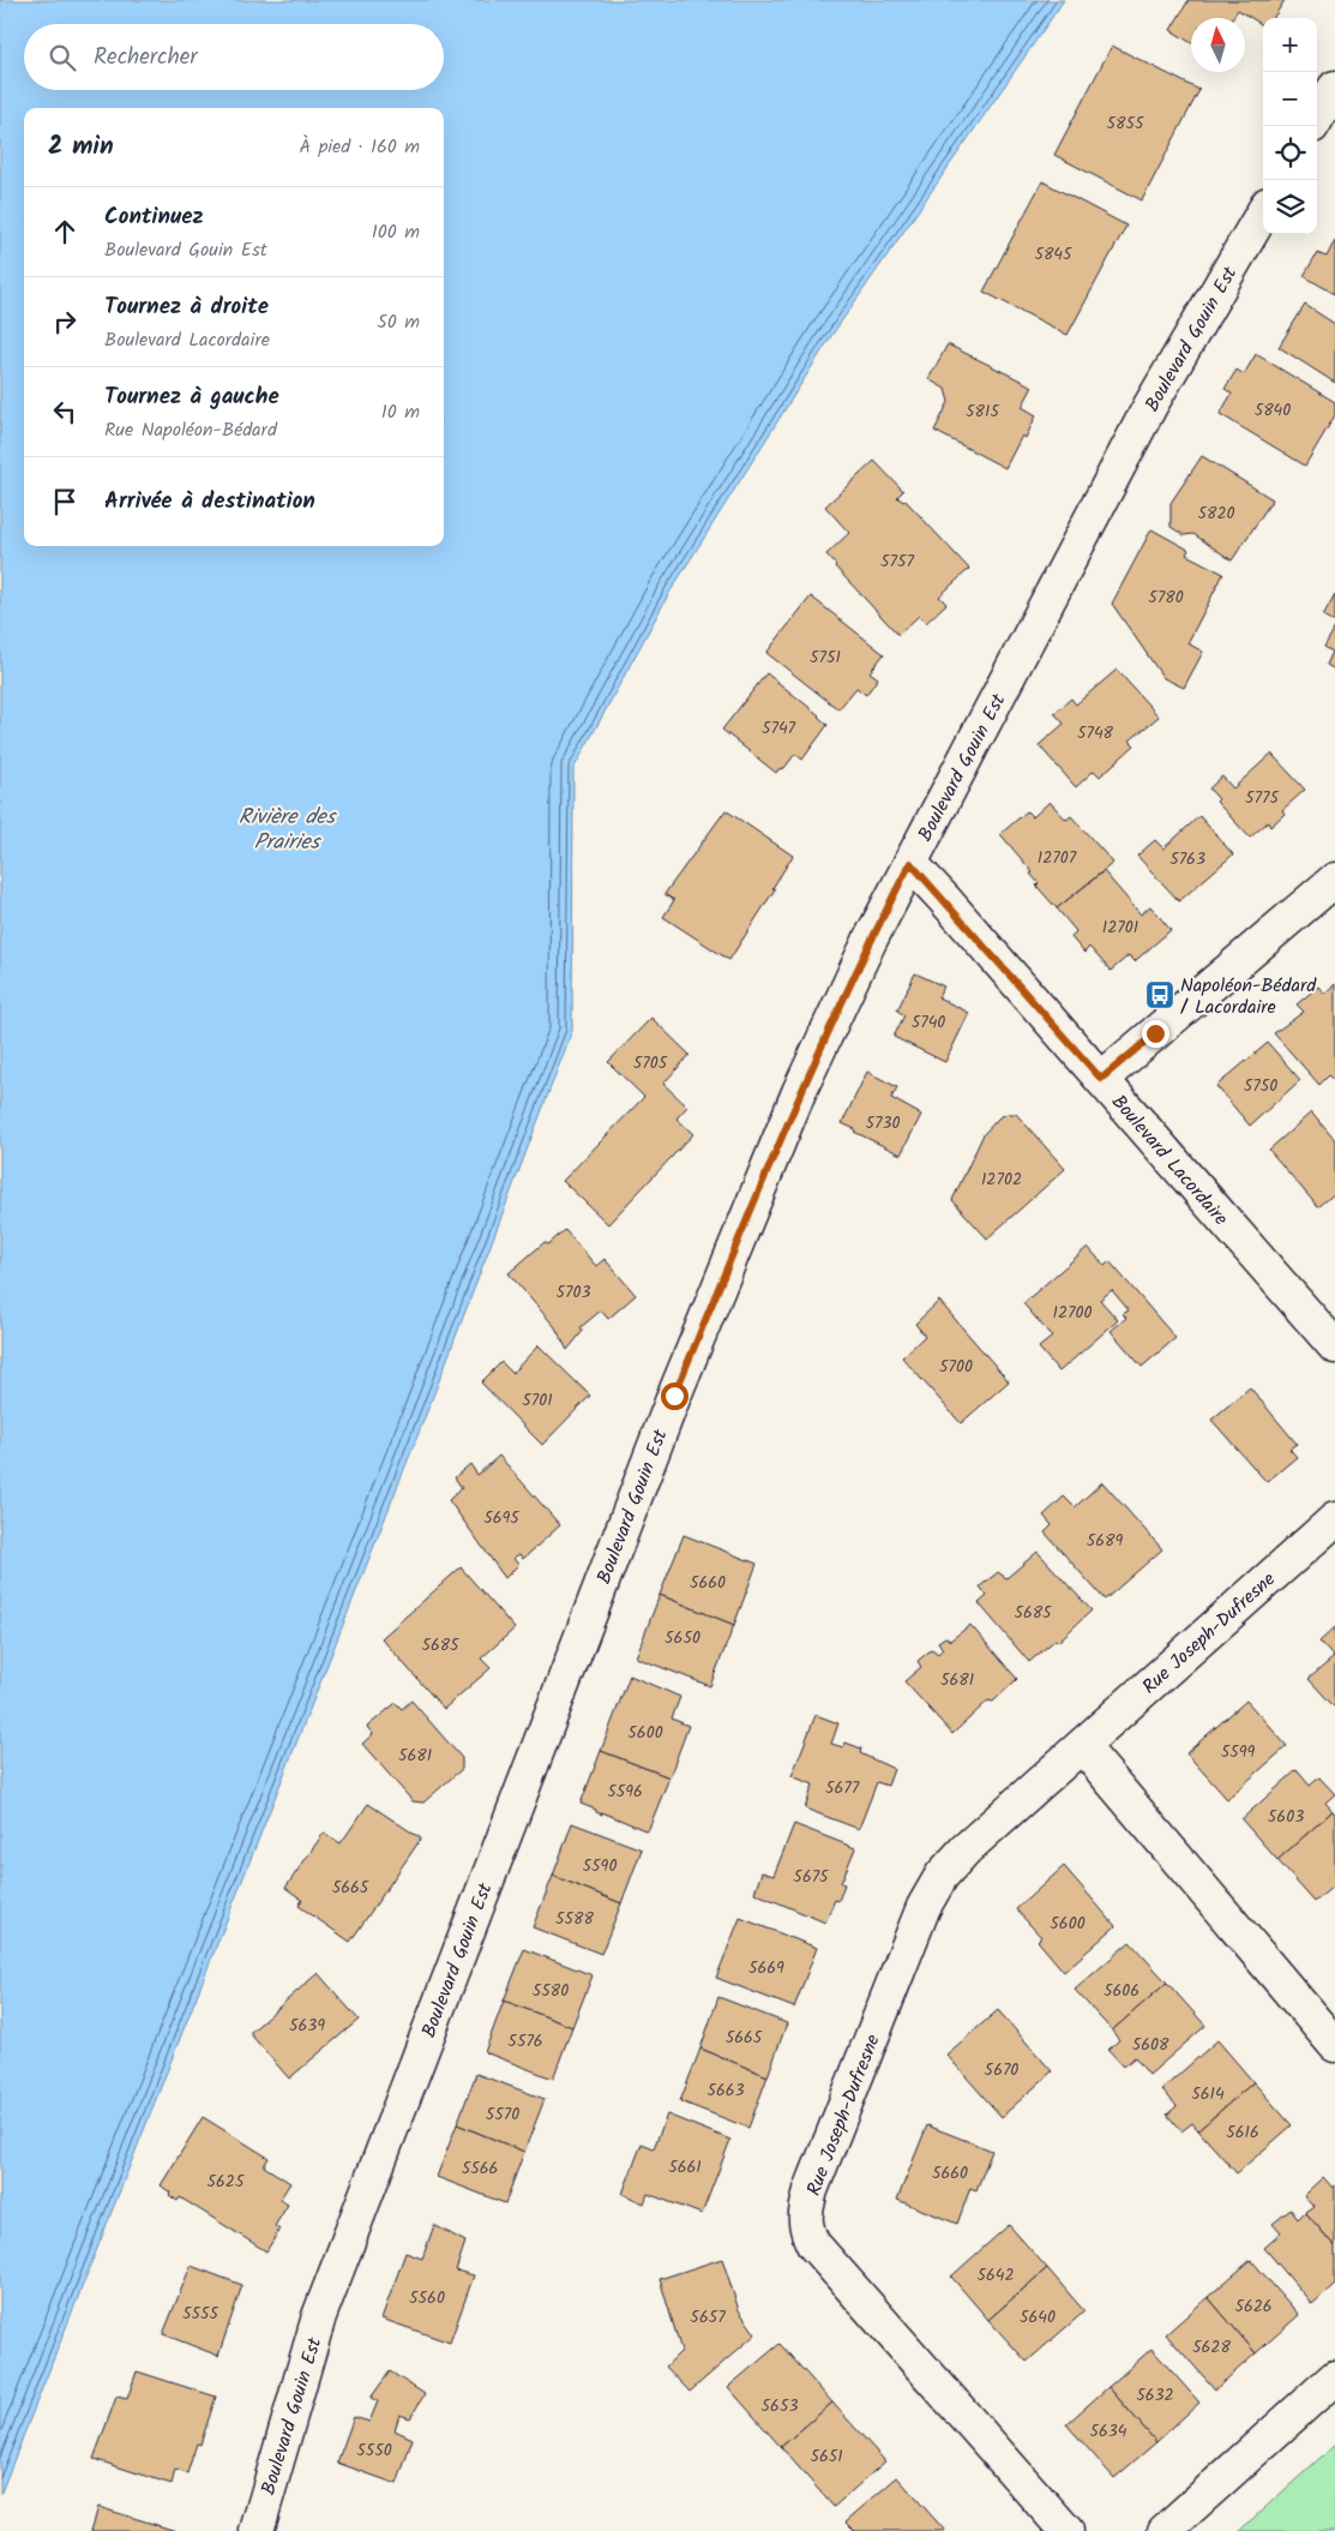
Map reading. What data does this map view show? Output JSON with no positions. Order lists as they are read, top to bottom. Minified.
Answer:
{"streets":{"street":["Boulevard Gouin Est","Boulevard Lacordaire","Rue Joseph-Dufresne"]},"crossings":[["Boulevard Gouin Est","Boulevard Lacordaire"]],"water":["Rivière des Prairies"],"places":{"bus stop":["Napoléon-Bédard / Lacordaire"]},"house_numbers":["5855","5845","5840","5815","5820","5757","5780","5751","5747","5748","5775","12707","5763","12701","5740","5705","5750","5730","12702","5703","12700","5700","5701","5695","5689","5660","5685","5650","5685","5681","5600","5599","5681","5677","5596","5603","5590","5675","5665","5588","5600","5669","5580","5606","5639","5665","5576","5608","5670","5663","5614","5570","5616","5661","5566","5660","5625","5642","5560","5626","5555","5657","5640","5628","5632","5653","5634","5550","5651"],"north":"top","page":{"map_buttons":["+","−"],"search":"Rechercher","heading":["2 min","À pied · 160 m"],"list":[["Continuez","Boulevard Gouin Est","100 m"],["Tournez à droite","Boulevard Lacordaire","50 m"],["Tournez à gauche","Rue Napoléon-Bédard","10 m"],"Arrivée à destination"]}}
